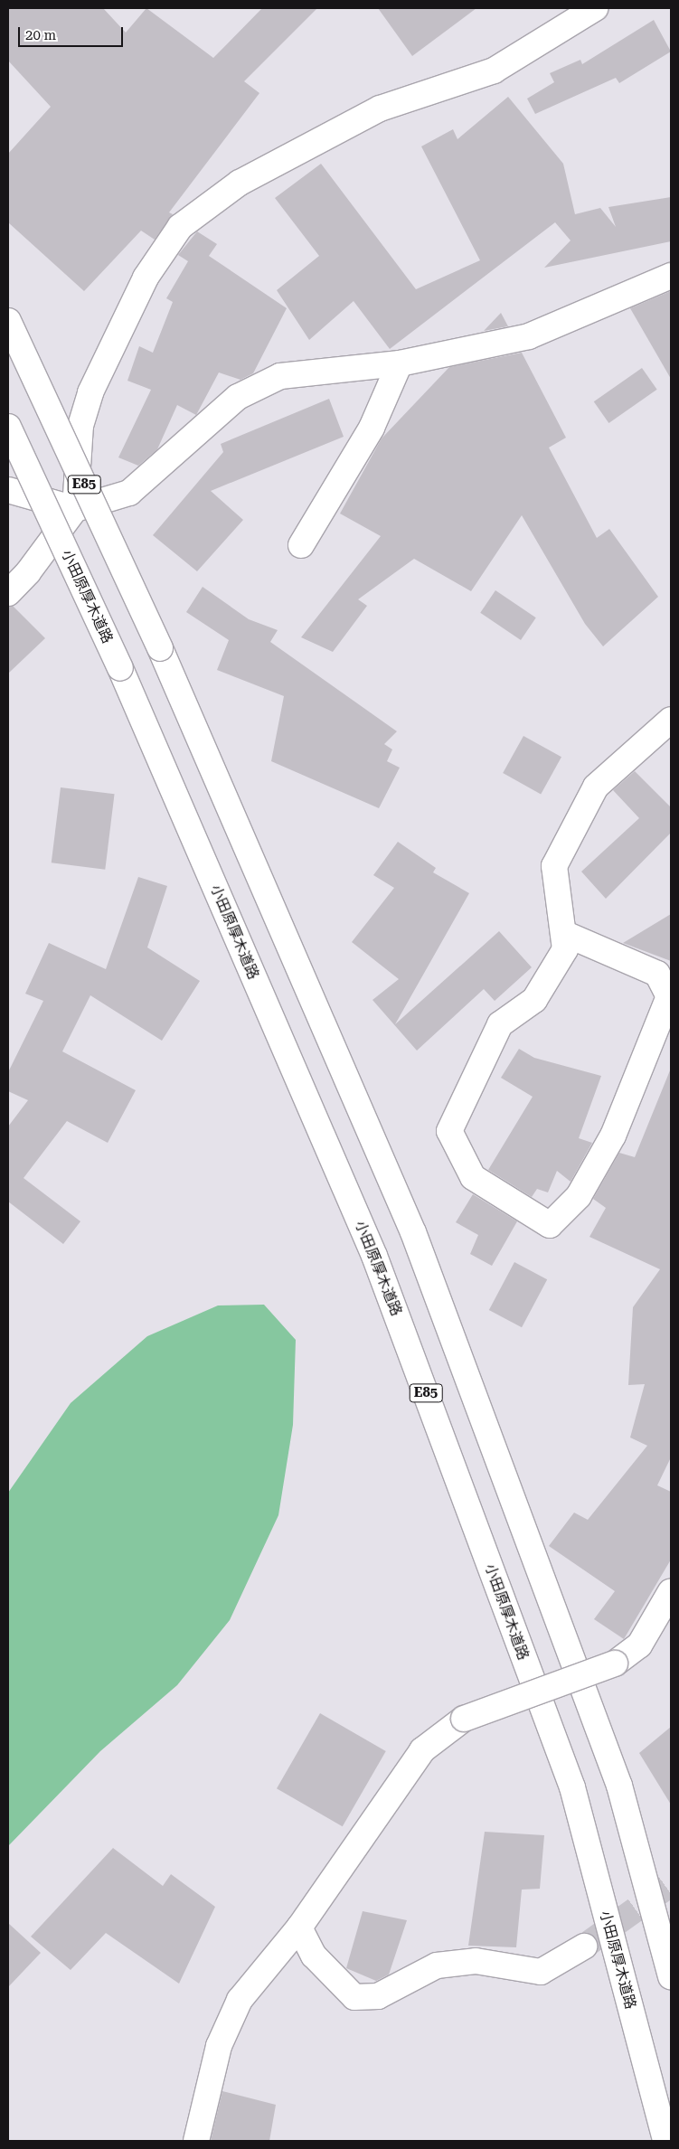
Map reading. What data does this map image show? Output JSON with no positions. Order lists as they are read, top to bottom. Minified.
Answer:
{"streets":{"main road":["E85","小田原厚木道路"]},"scale_bar":"20 m"}
